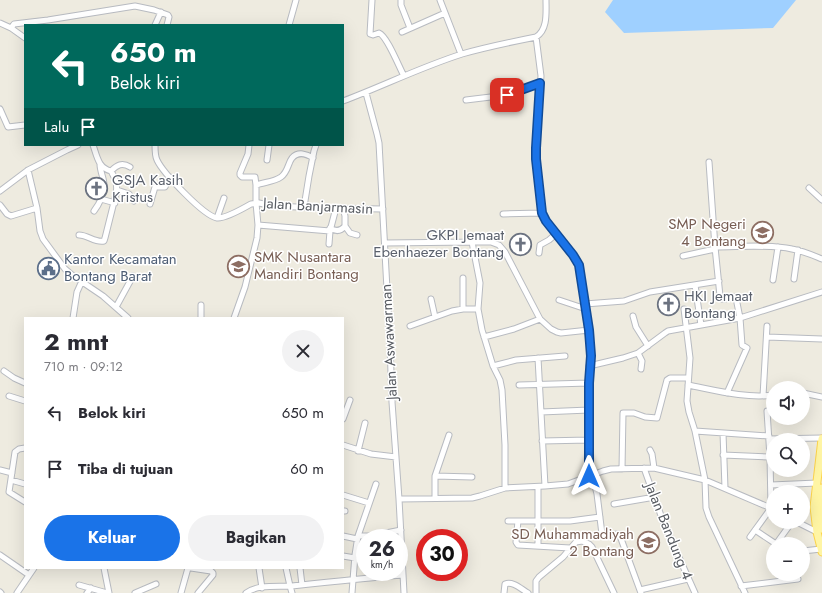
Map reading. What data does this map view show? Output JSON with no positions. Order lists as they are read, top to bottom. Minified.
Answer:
{"streets":{"street":["Jalan Banjarmasin","Jalan Aswawarman","Jalan Bandung 4"]},"crossings":[["Jalan Banjarmasin","Jalan Aswawarman"]],"places":{"church":["GSJA Kasih Kristus","GKPI Jemaat Ebenhaezer Bontang","HKI Jemaat Bontang"],"school or university":["SMP Negeri 4 Bontang","SMK Nusantara Mandiri Bontang","SD Muhammadiyah 2 Bontang"],"public building":["Kantor Kecamatan Bontang Barat"]},"page":{"turn":["650 m","Belok kiri"],"then":"Lalu","heading":["2 mnt","710 m · 09:12"],"map_buttons":["+","−"],"list":[{"name":"Belok kiri","value":"650 m"},{"name":"Tiba di tujuan","value":"60 m"}],"buttons":["Keluar","Bagikan"],"speed":"26 km/h","limit":"30"}}
